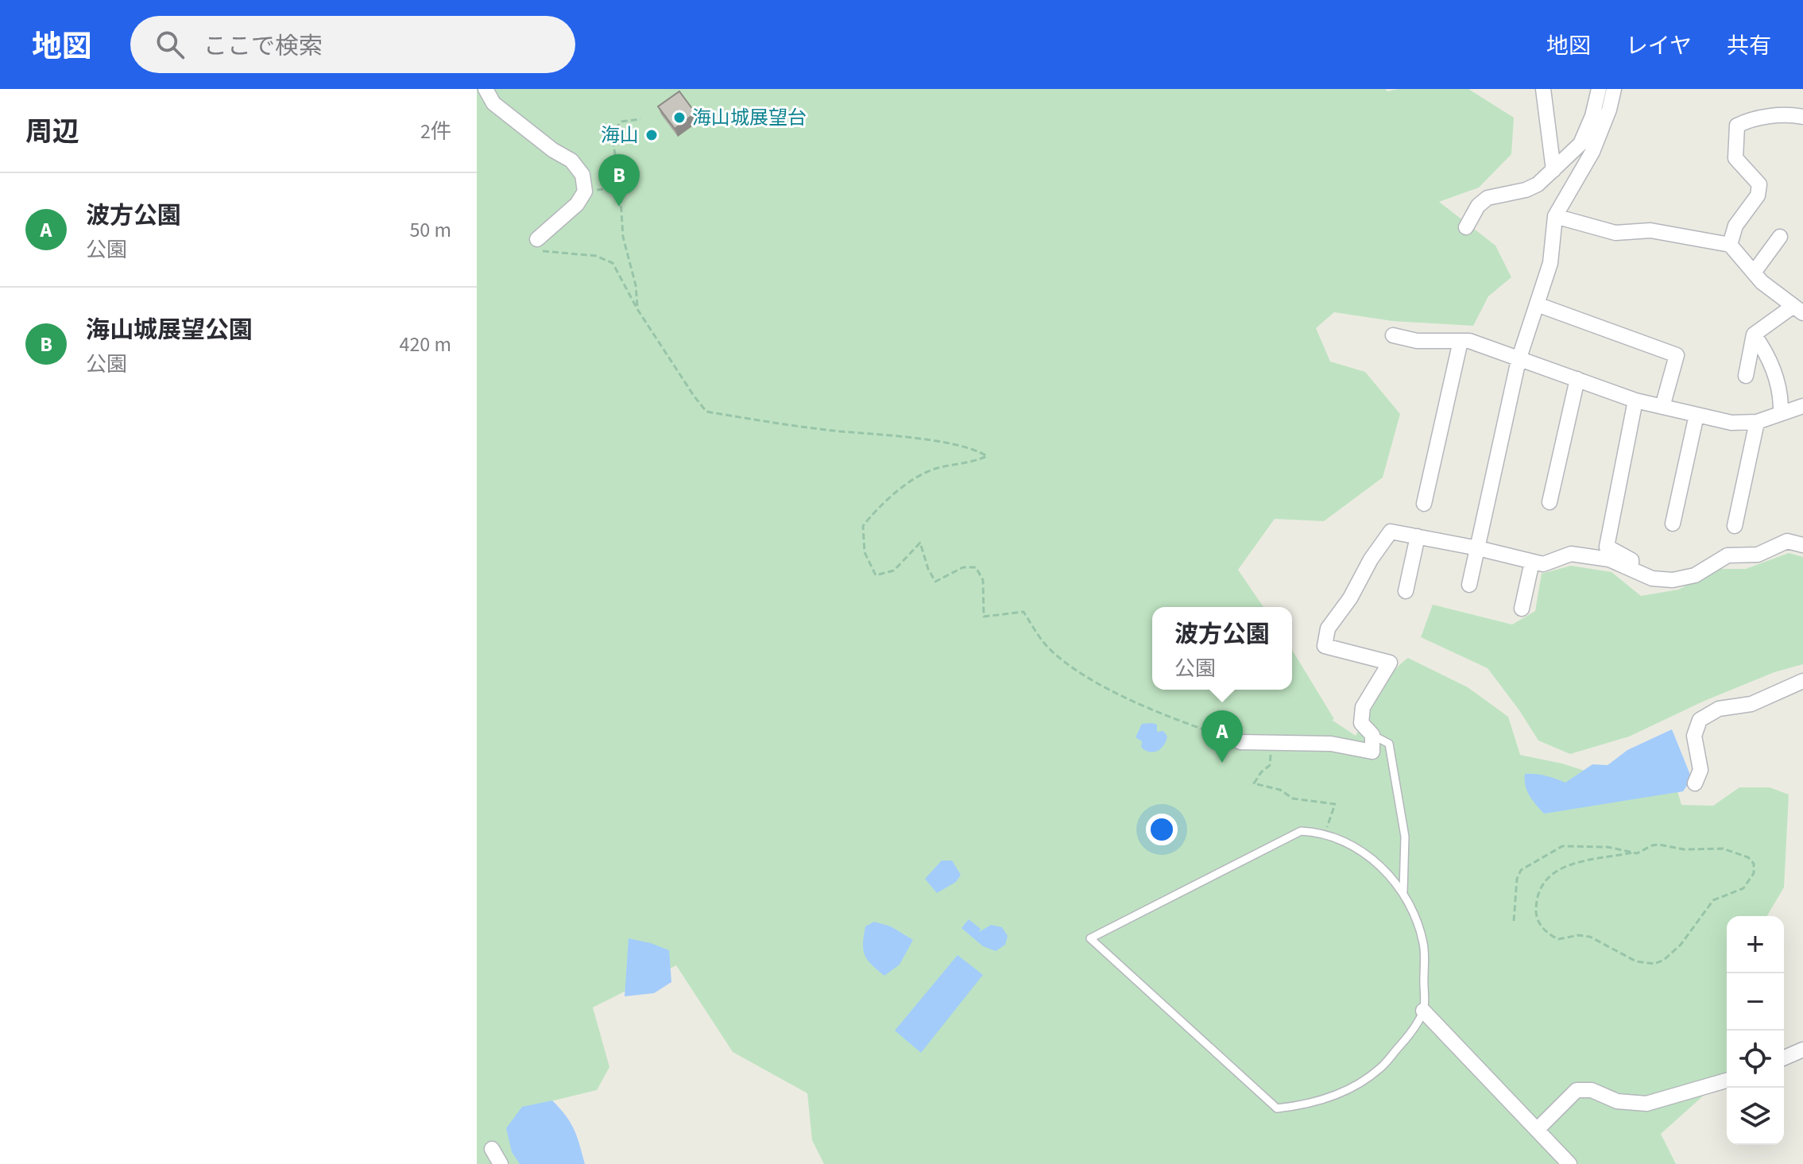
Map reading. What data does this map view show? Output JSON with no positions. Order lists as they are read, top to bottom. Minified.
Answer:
{"places":["海山城展望台","海山"],"page":{"header":"地図","search":"ここで検索","nav":["地図","レイヤ","共有"],"heading":["周辺","2件"],"pins":["B","A"],"list":[{"mark":"A","name":"波方公園","note":"公園","value":"50 m"},{"mark":"B","name":"海山城展望公園","note":"公園","value":"420 m"}],"popup":["波方公園","公園"],"map_buttons":["+","−"]}}
